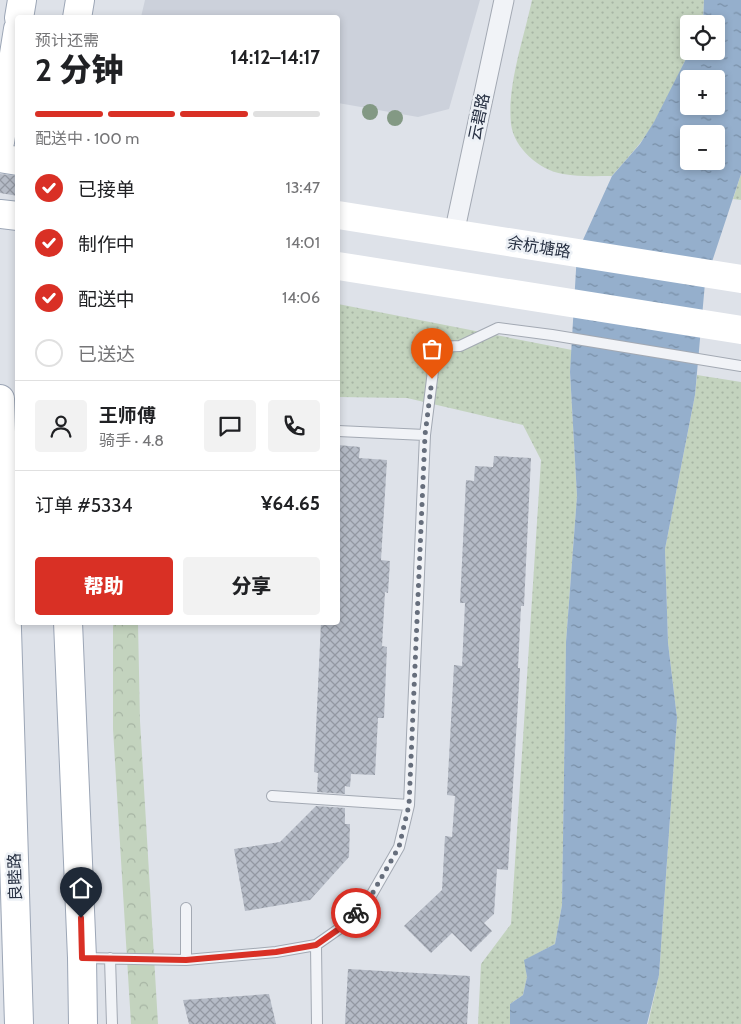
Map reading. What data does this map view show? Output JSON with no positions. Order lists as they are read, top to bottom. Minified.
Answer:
{"streets":{"main road":["余杭塘路","良睦路"],"street":["云碧路"]},"crossings":[["云碧路","余杭塘路"]],"page":{"map_buttons":["+","−"],"heading":["2 分钟","预计还需","14:12–14:17"],"panel":["王师傅","骑手 · 4.8","订单 #5334","¥64.65"],"bar":"配送中 · 100 m","list":[["已接单","13:47"],["制作中","14:01"],["配送中","14:06"],"已送达"],"buttons":["帮助","分享"]}}
